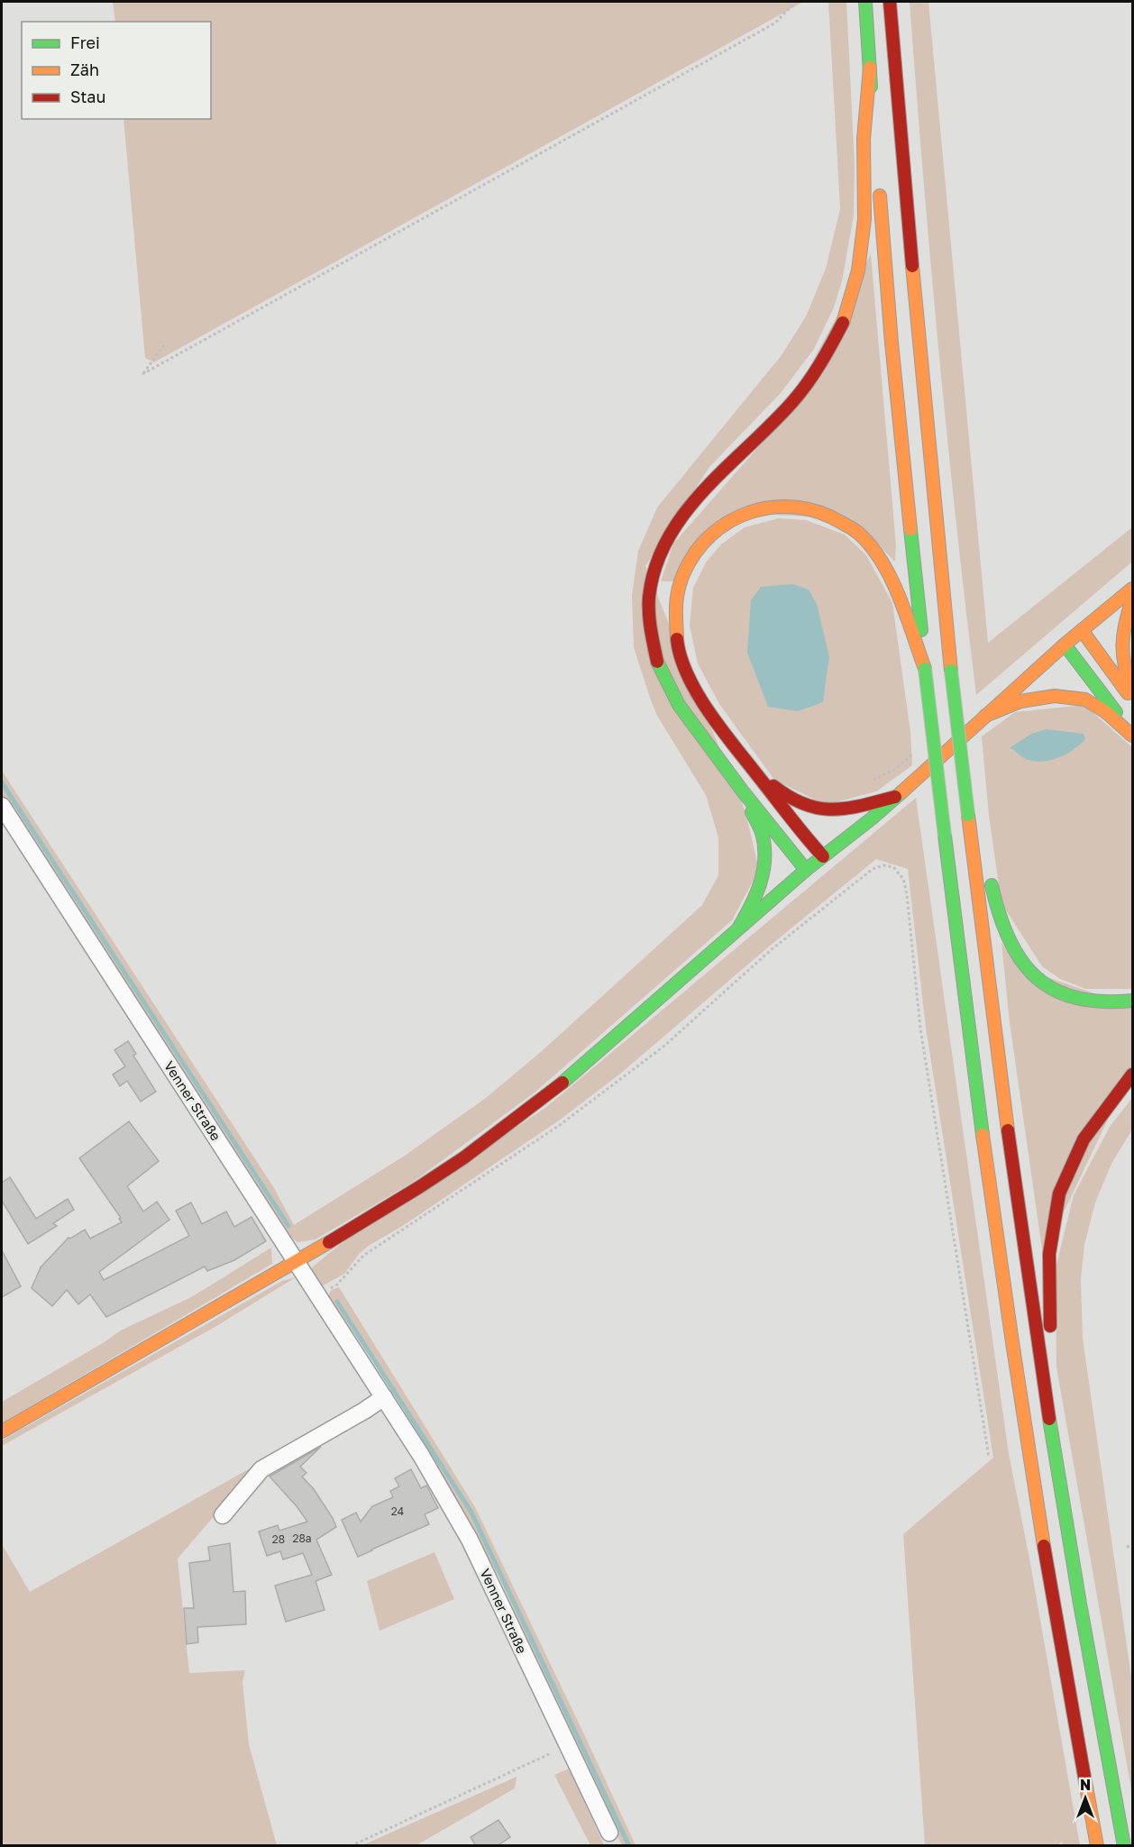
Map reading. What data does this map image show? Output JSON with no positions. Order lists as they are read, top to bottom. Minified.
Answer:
{"streets":{"street":["Venner Straße"]},"house_numbers":["24","28a","28"],"legend":["Frei","Zäh","Stau"],"north":"top"}
